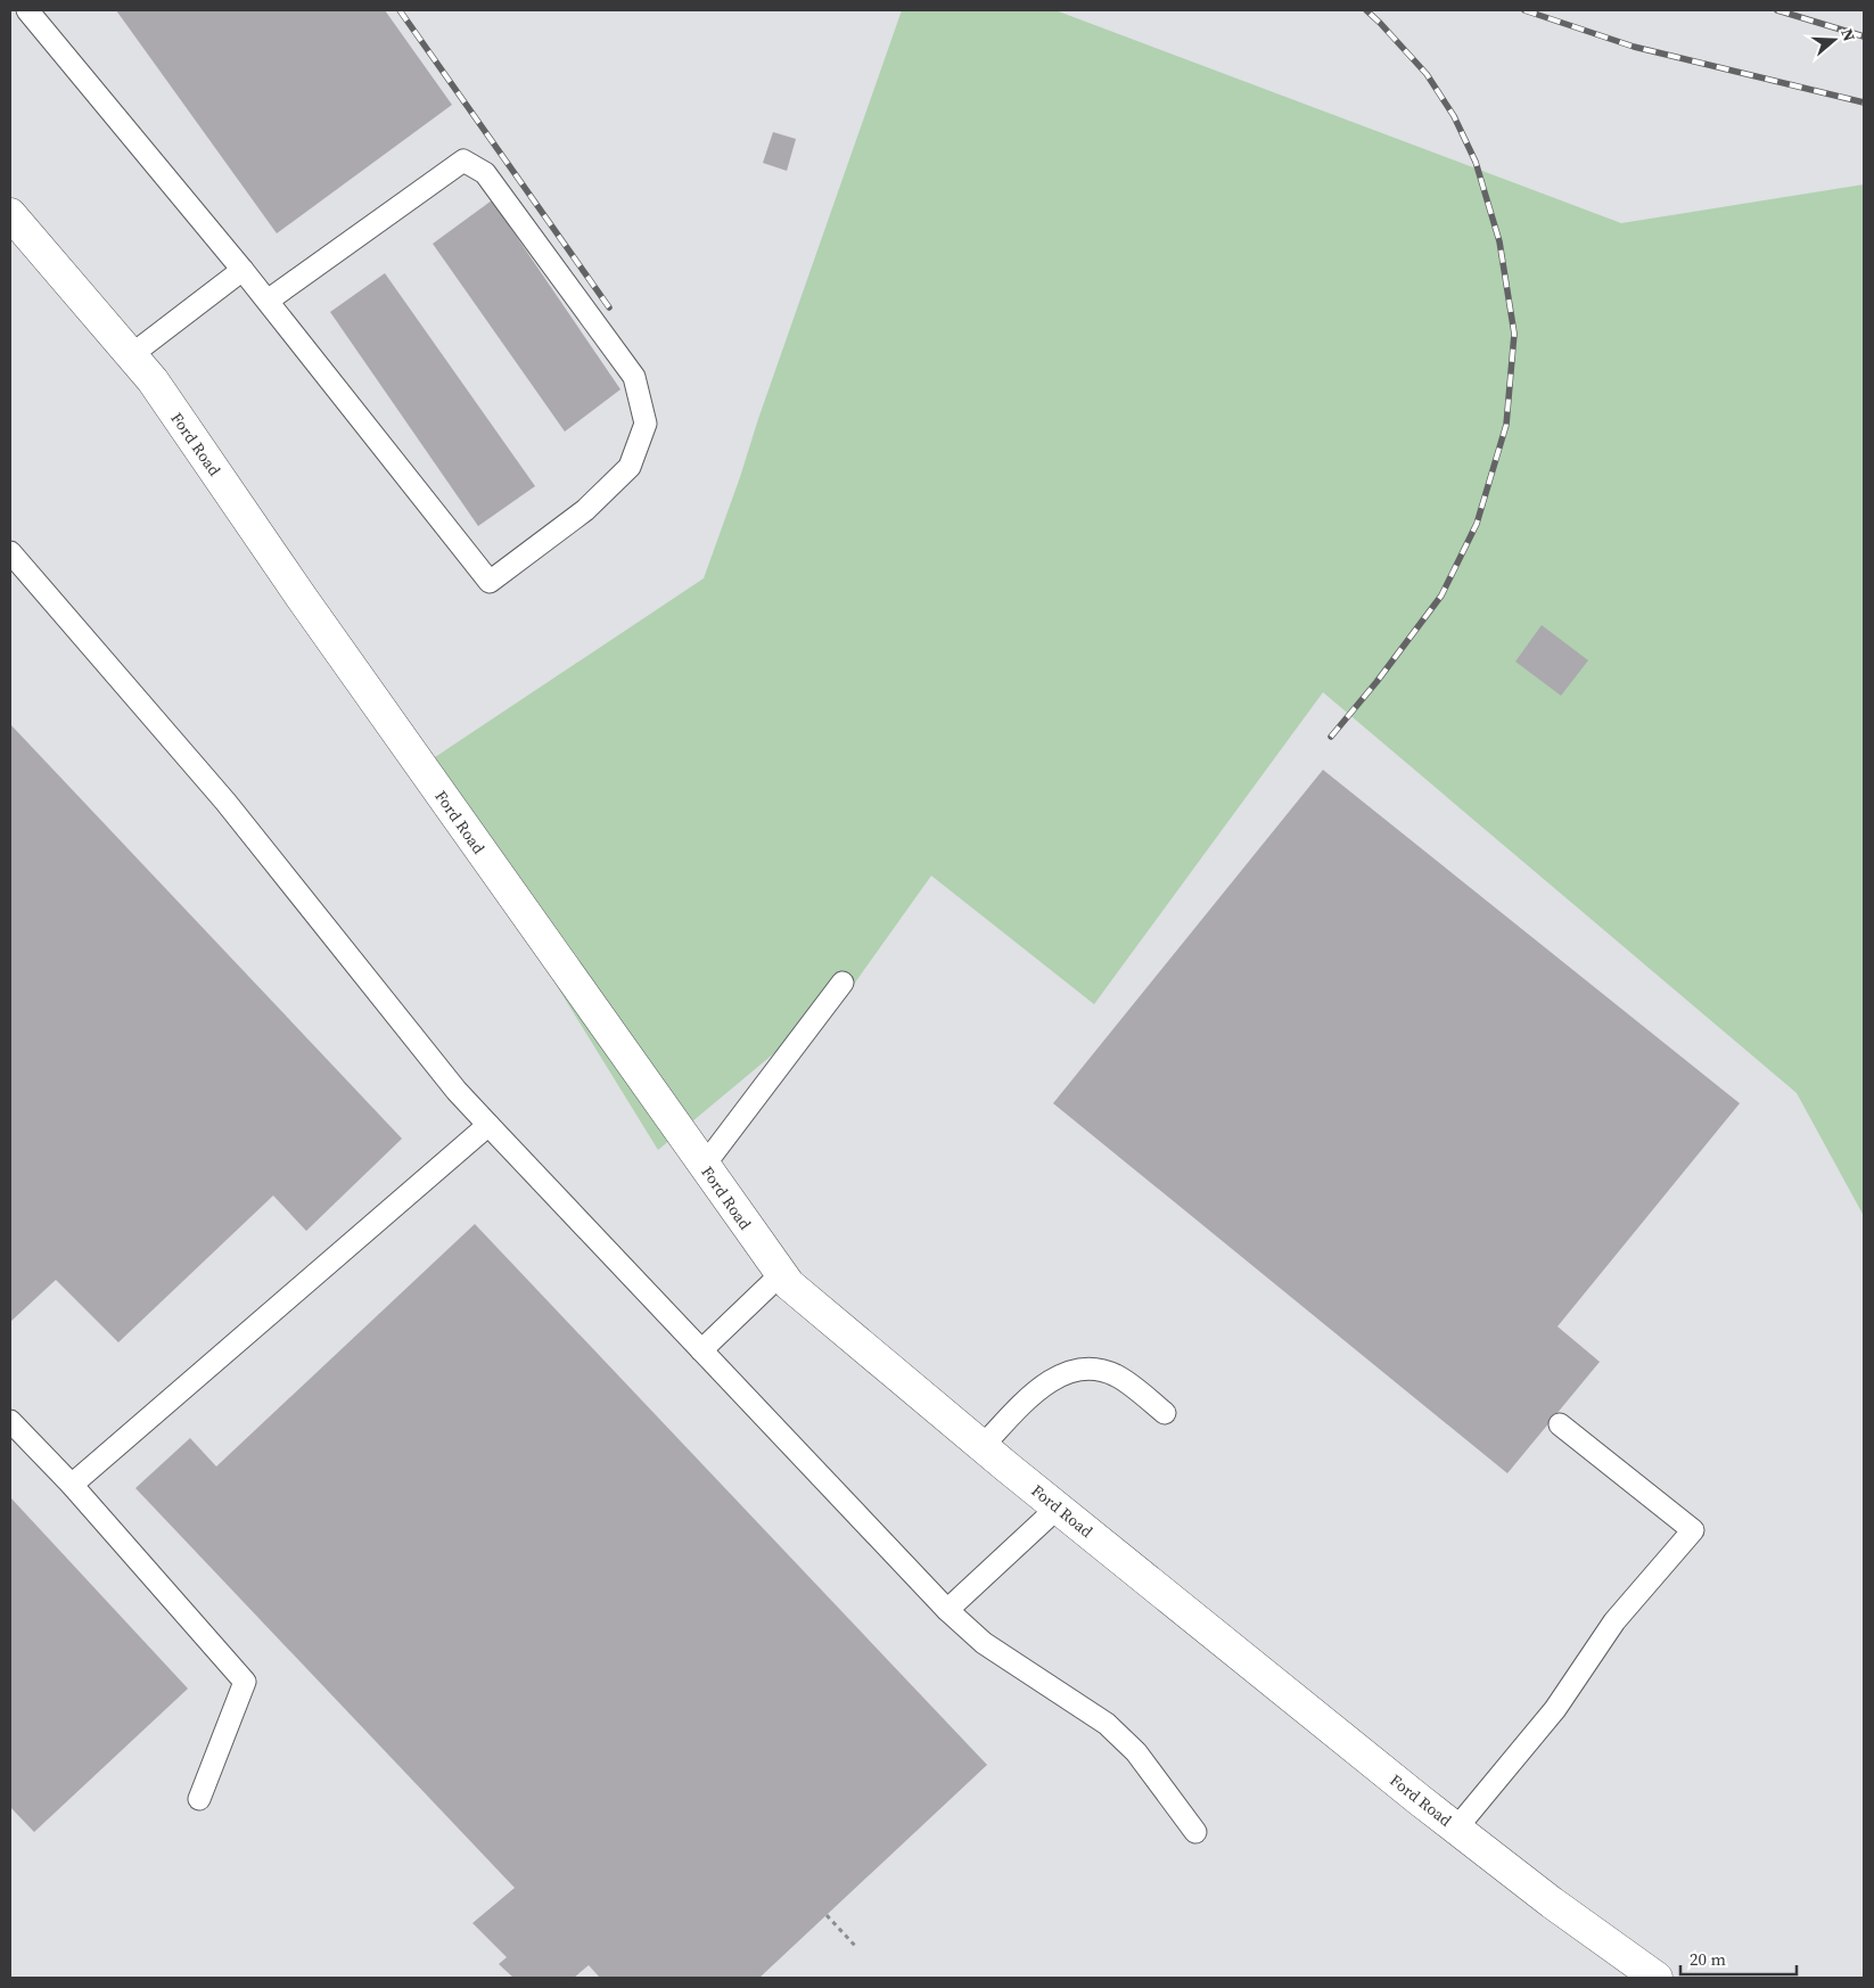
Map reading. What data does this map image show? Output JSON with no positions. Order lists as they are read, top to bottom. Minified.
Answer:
{"streets":{"street":["Ford Road"]},"scale_bar":"20 m","north":"right"}
